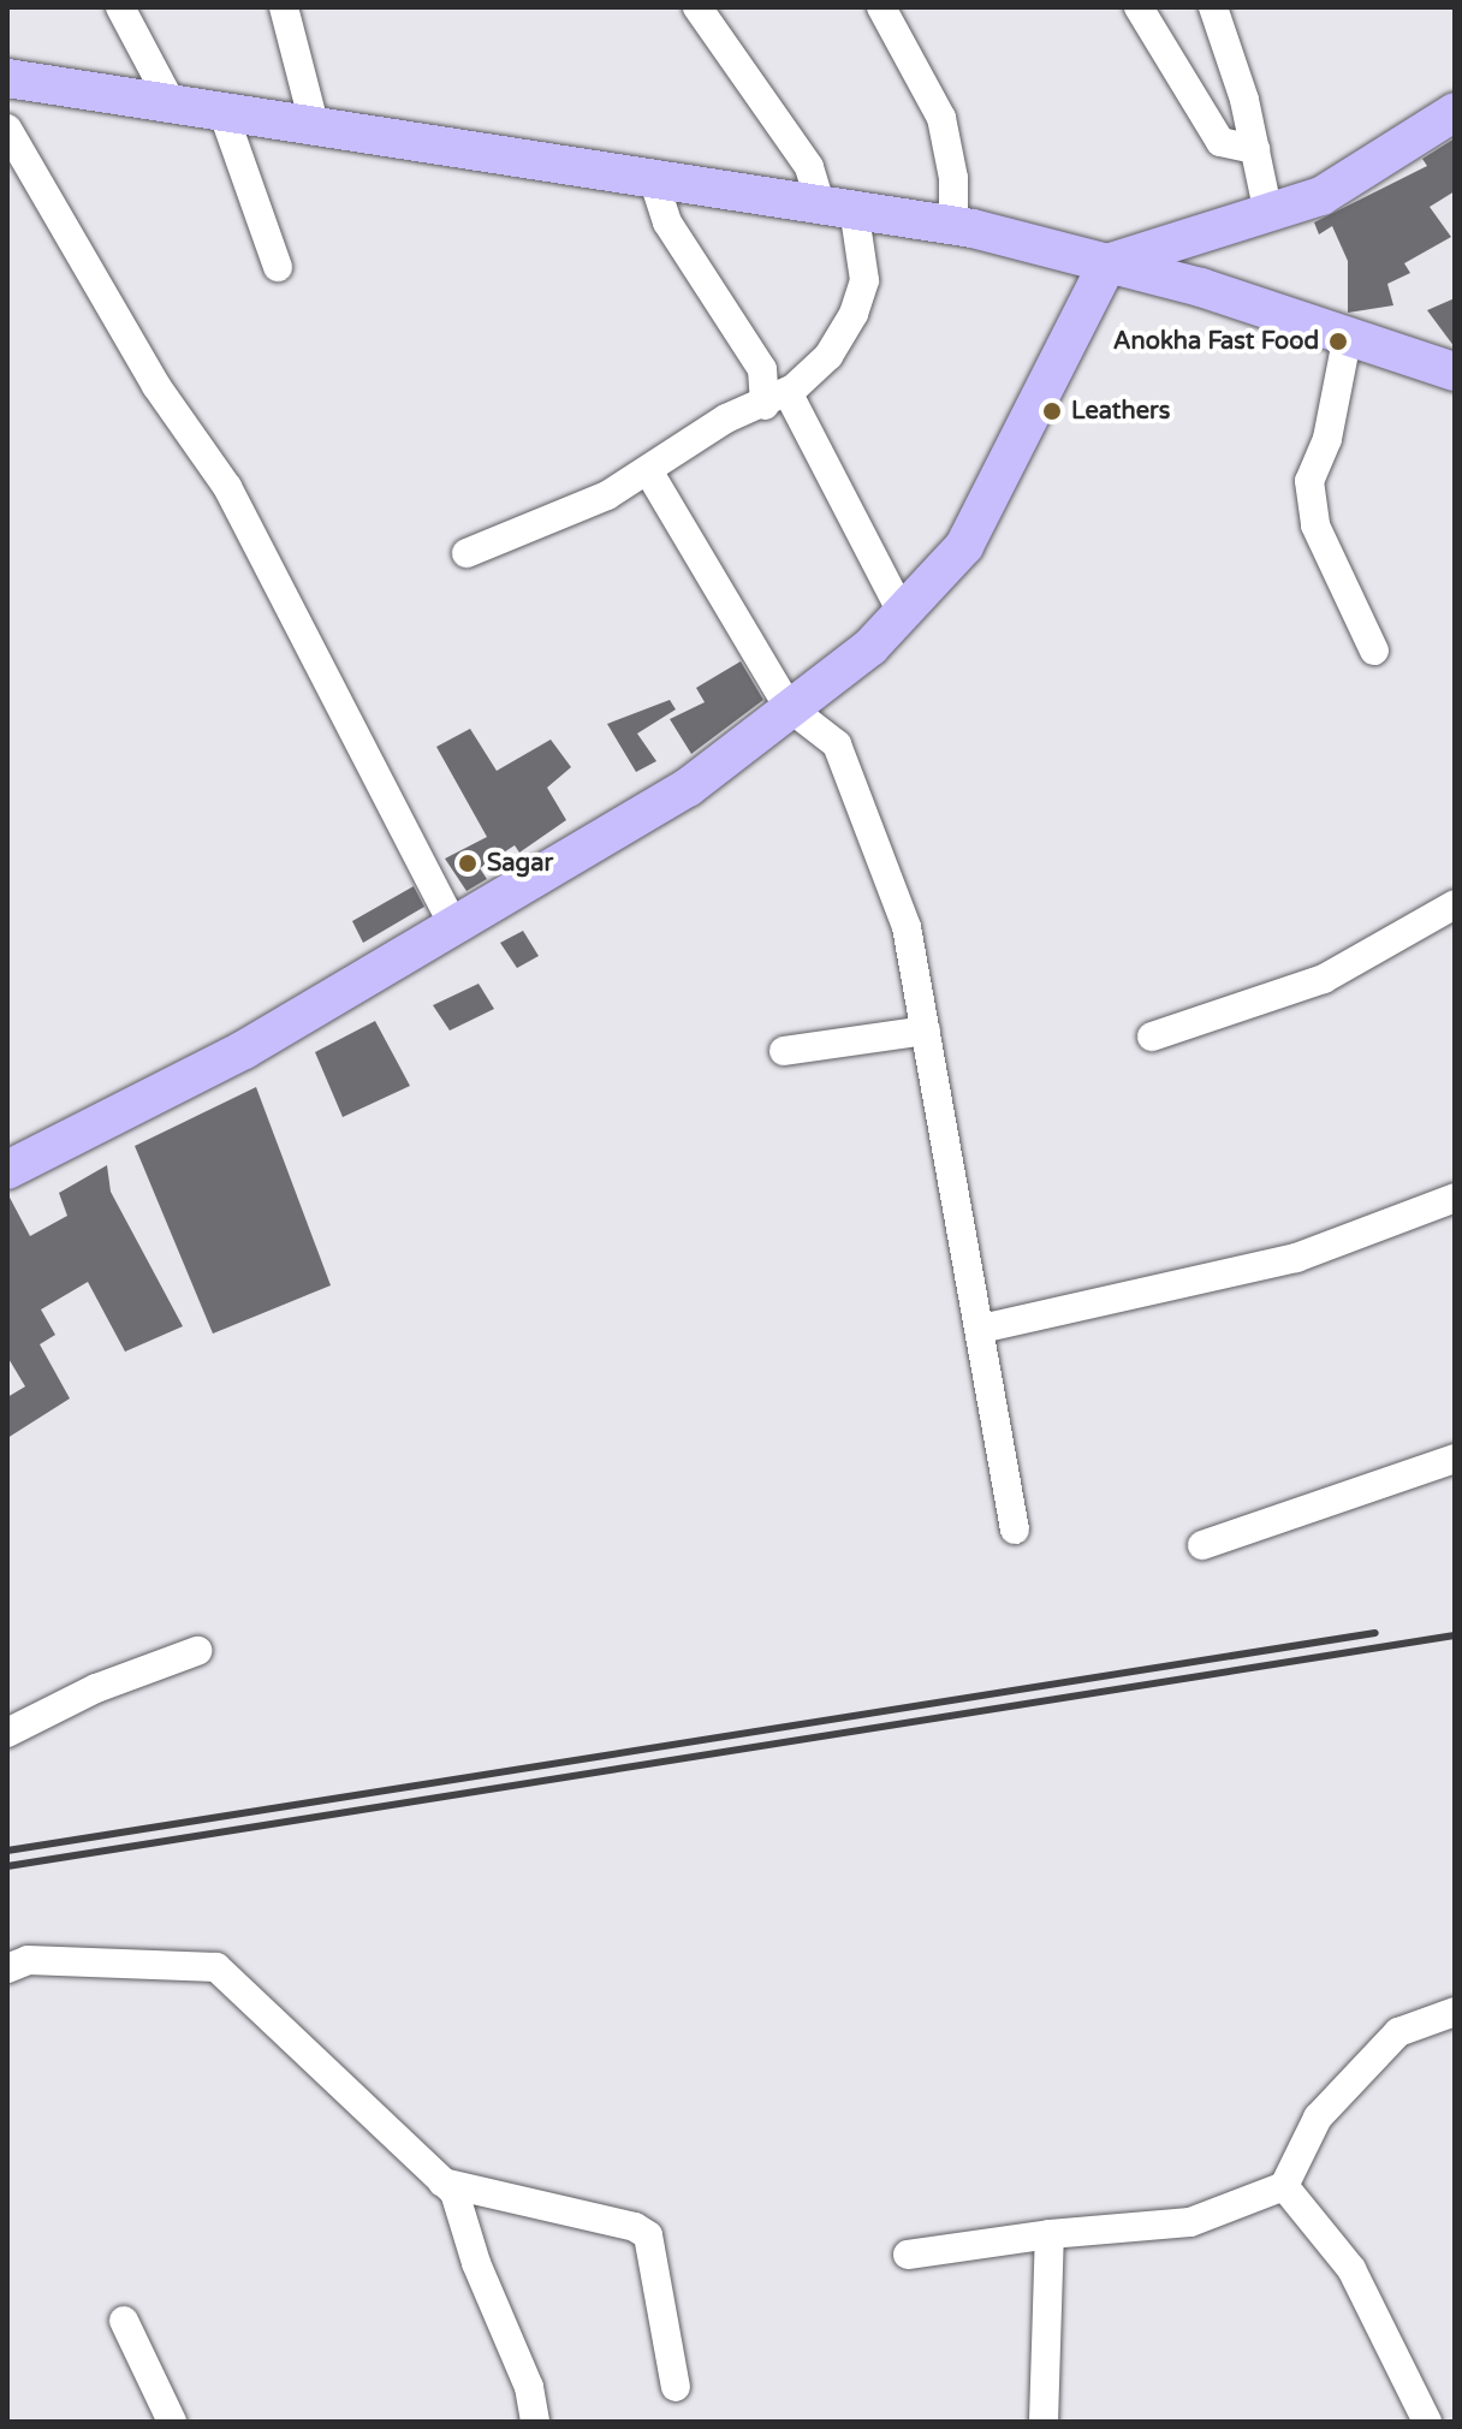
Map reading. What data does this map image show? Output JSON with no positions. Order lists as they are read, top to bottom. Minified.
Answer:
{"places":["Anokha Fast Food","Leathers","Sagar"]}
